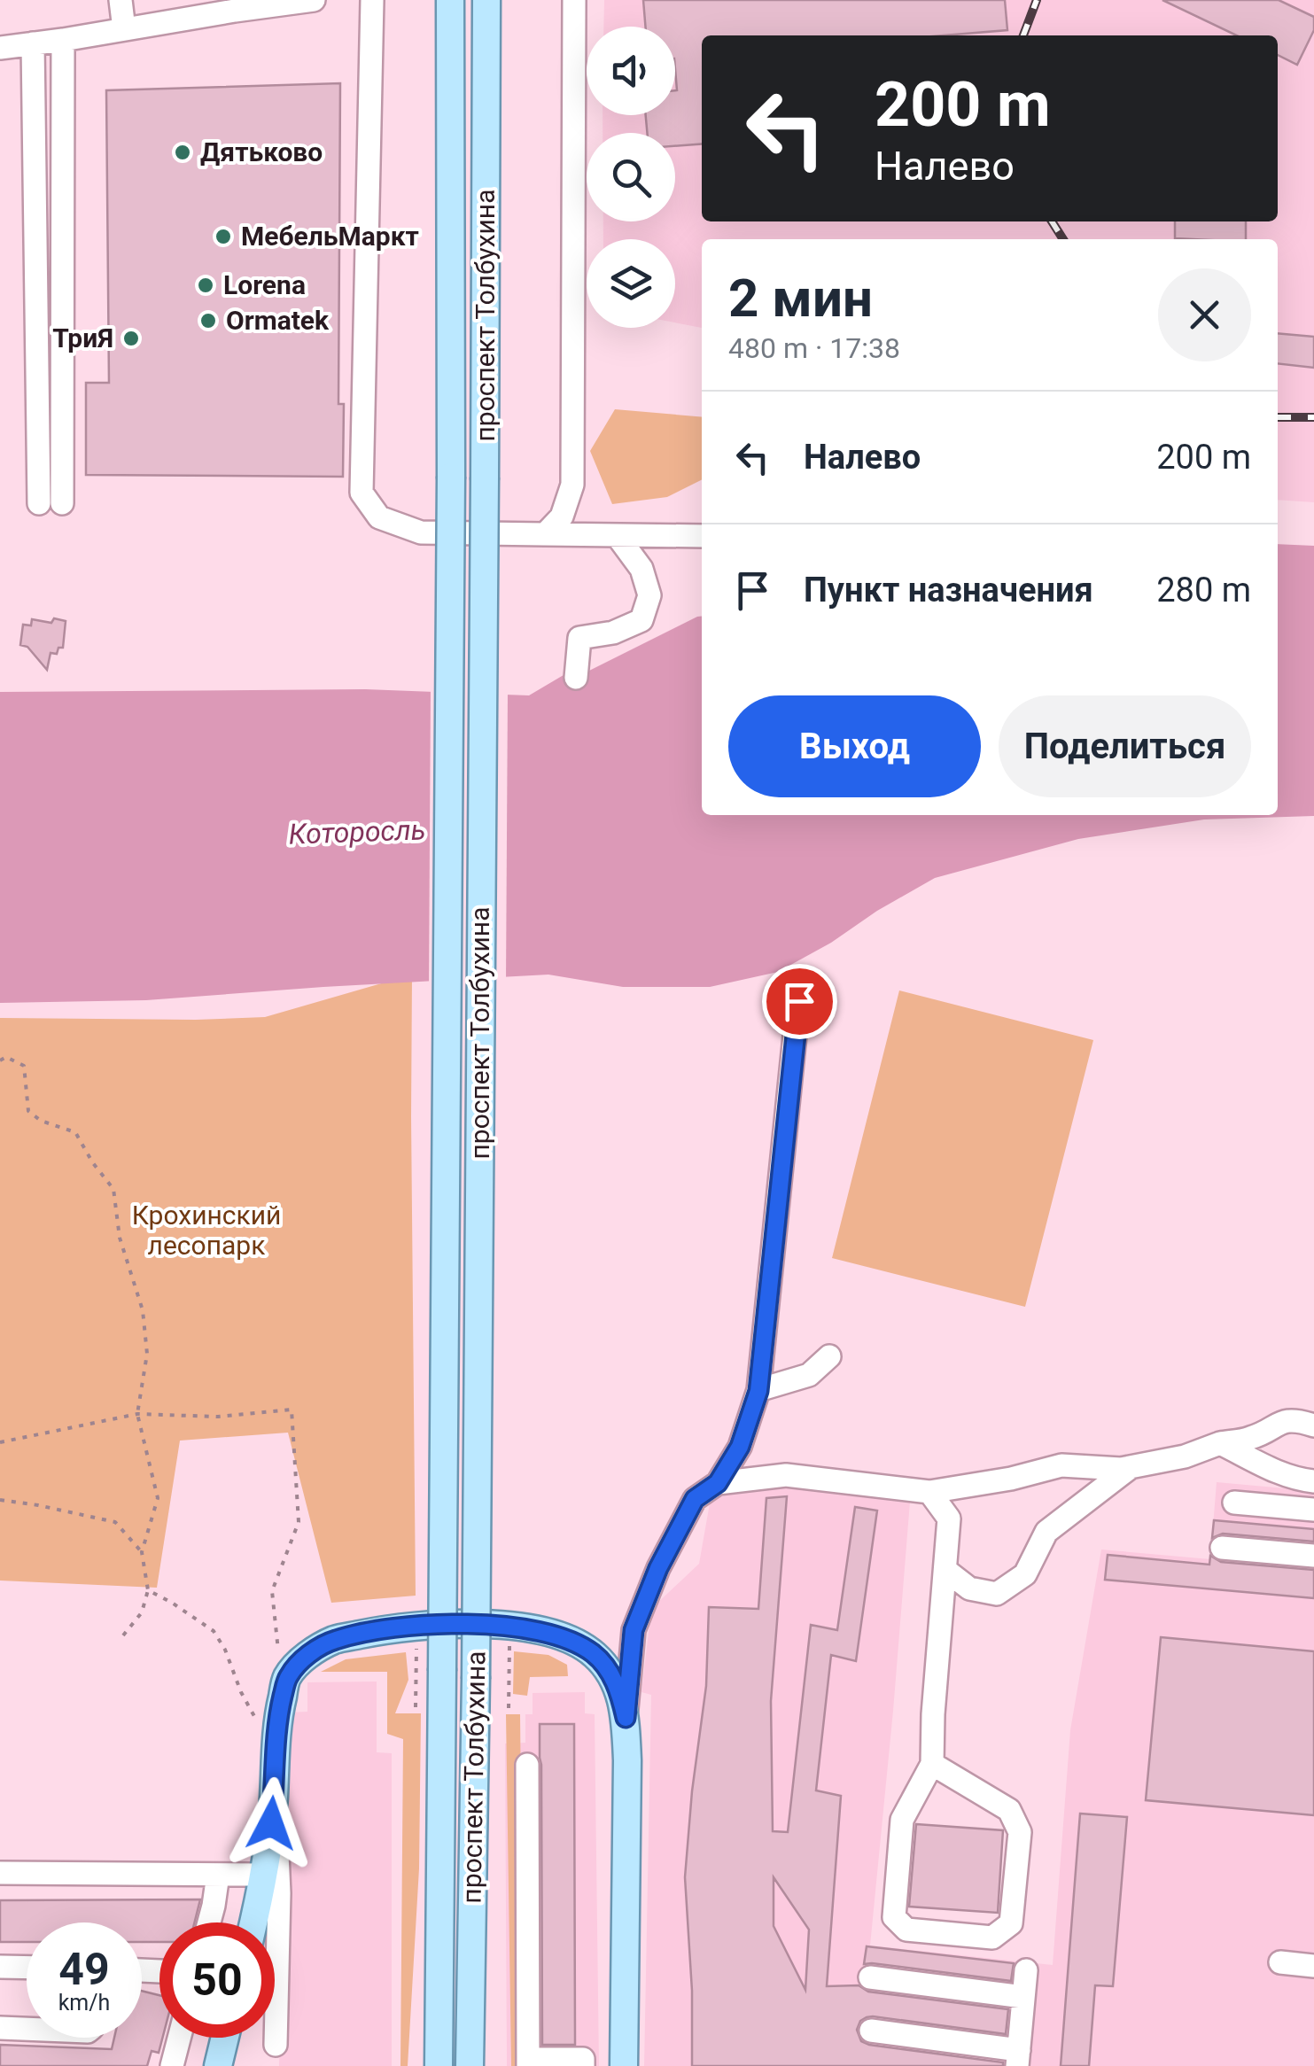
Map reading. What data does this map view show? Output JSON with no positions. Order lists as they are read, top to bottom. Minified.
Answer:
{"streets":{"main road":["проспект Толбухина"]},"water":["Которосль"],"parks":["Крохинский лесопарк"],"places":["Дятьково","МебельМаркт","Lorena","Ormatek","ТриЯ"],"page":{"turn":["200 m","Налево"],"heading":["2 мин","480 m · 17:38"],"list":[{"name":"Налево","value":"200 m"},{"name":"Пункт назначения","value":"280 m"}],"buttons":["Выход","Поделиться"],"speed":"49 km/h","limit":"50"}}
